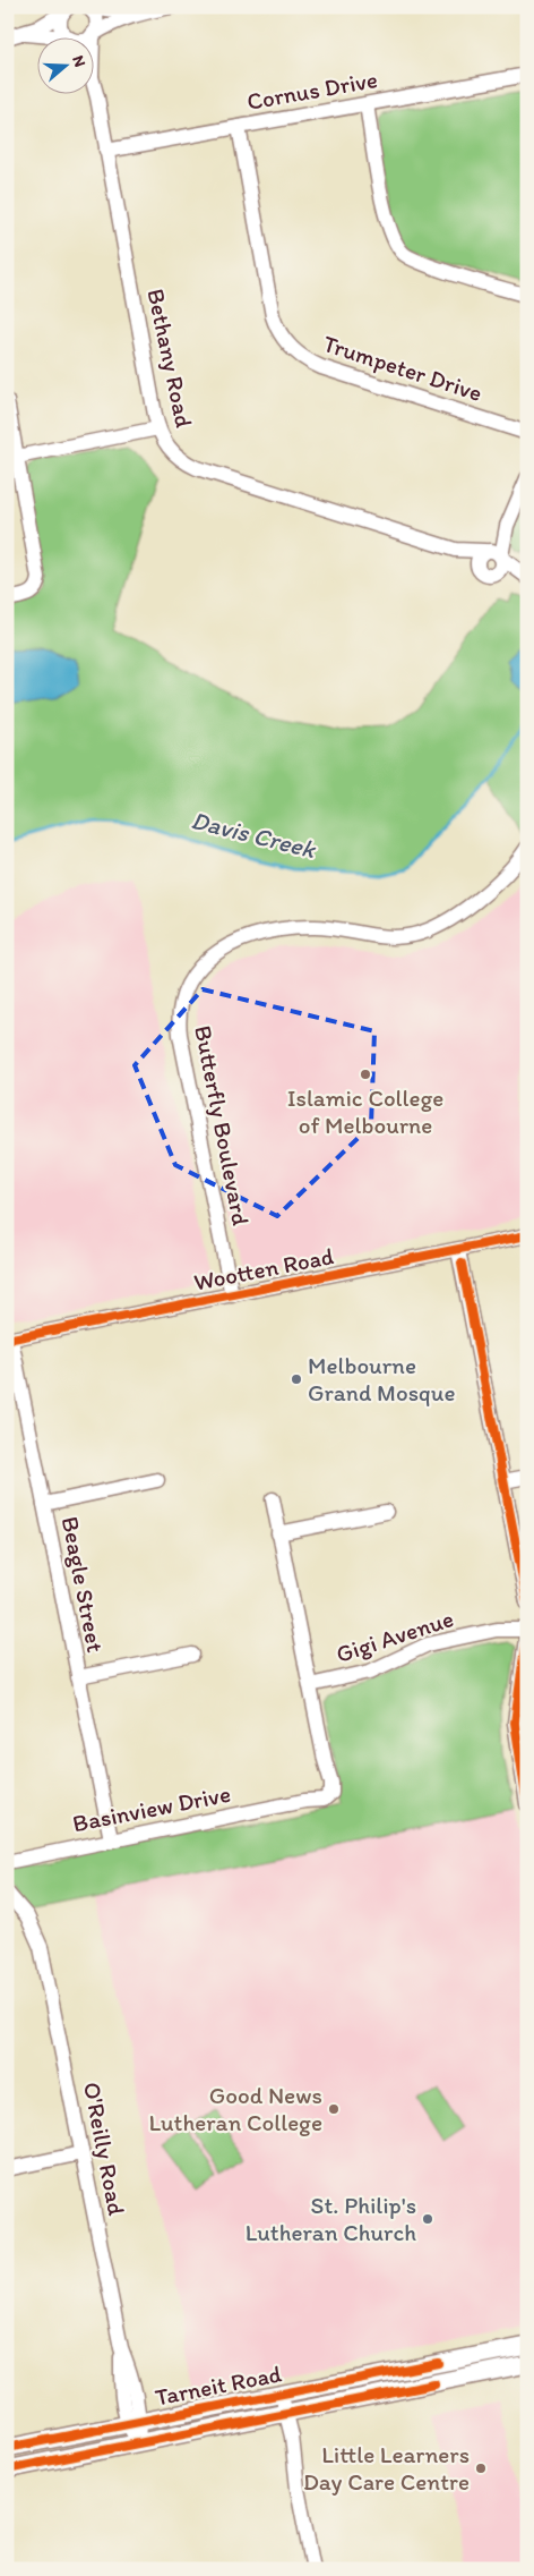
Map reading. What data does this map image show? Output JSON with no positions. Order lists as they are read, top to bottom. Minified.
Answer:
{"streets":{"main road":["Tarneit Road"],"street":["Cornus Drive","Bethany Road","Trumpeter Drive","Butterfly Boulevard","Wootten Road","Beagle Street","Gigi Avenue","Basinview Drive","O'Reilly Road"]},"crossings":[["Cornus Drive","Bethany Road"],["Cornus Drive","Trumpeter Drive"],["Butterfly Boulevard","Wootten Road"],["Wootten Road","Beagle Street"],["Beagle Street","Basinview Drive"],["Gigi Avenue","Basinview Drive"],["O'Reilly Road","Tarneit Road"]],"water":["Davis Creek"],"places":["Islamic College of Melbourne","Melbourne Grand Mosque","Good News Lutheran College","St. Philip's Lutheran Church","Little Learners Day Care Centre"],"north":"right"}
